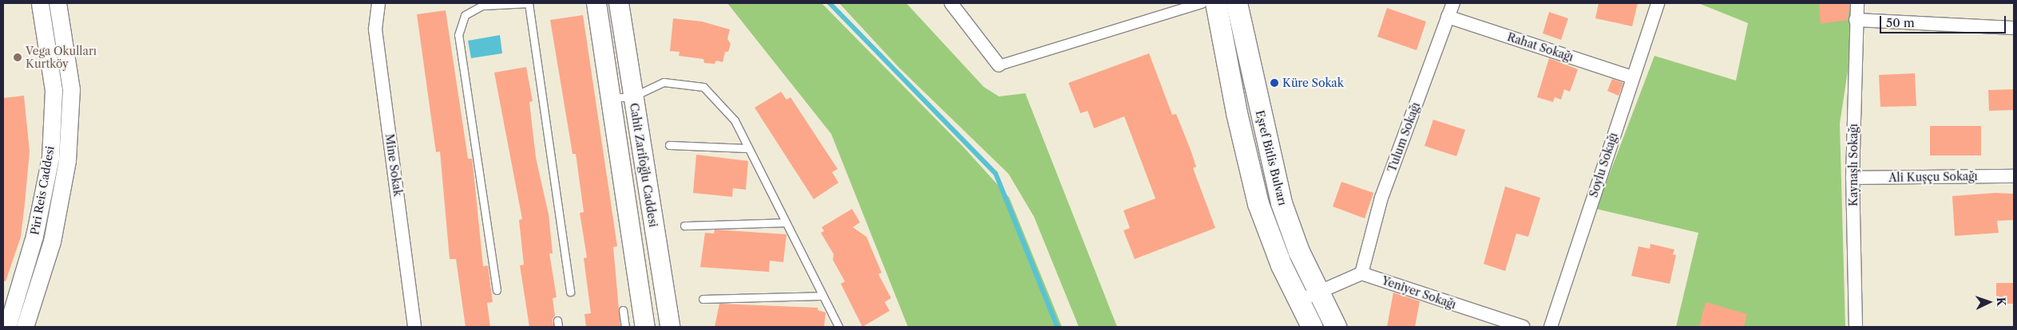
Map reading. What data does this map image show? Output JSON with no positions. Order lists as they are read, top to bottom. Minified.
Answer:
{"streets":{"main road":["Eşref Bitlis Bulvarı","Cahit Zarifoğlu Caddesi"],"street":["Rahat Sokağı","Tulum Sokağı","Mine Sokak","Soylu Sokağı","Kaynaşlı Sokağı","Ali Kuşçu Sokağı","Piri Reis Caddesi","Yeniyer Sokağı"]},"crossings":[["Rahat Sokağı","Tulum Sokağı"],["Rahat Sokağı","Soylu Sokağı"],["Tulum Sokağı","Yeniyer Sokağı"],["Kaynaşlı Sokağı","Ali Kuşçu Sokağı"]],"places":["Vega Okulları Kurtköy","Küre Sokak"],"scale_bar":"50 m","north":"right"}
